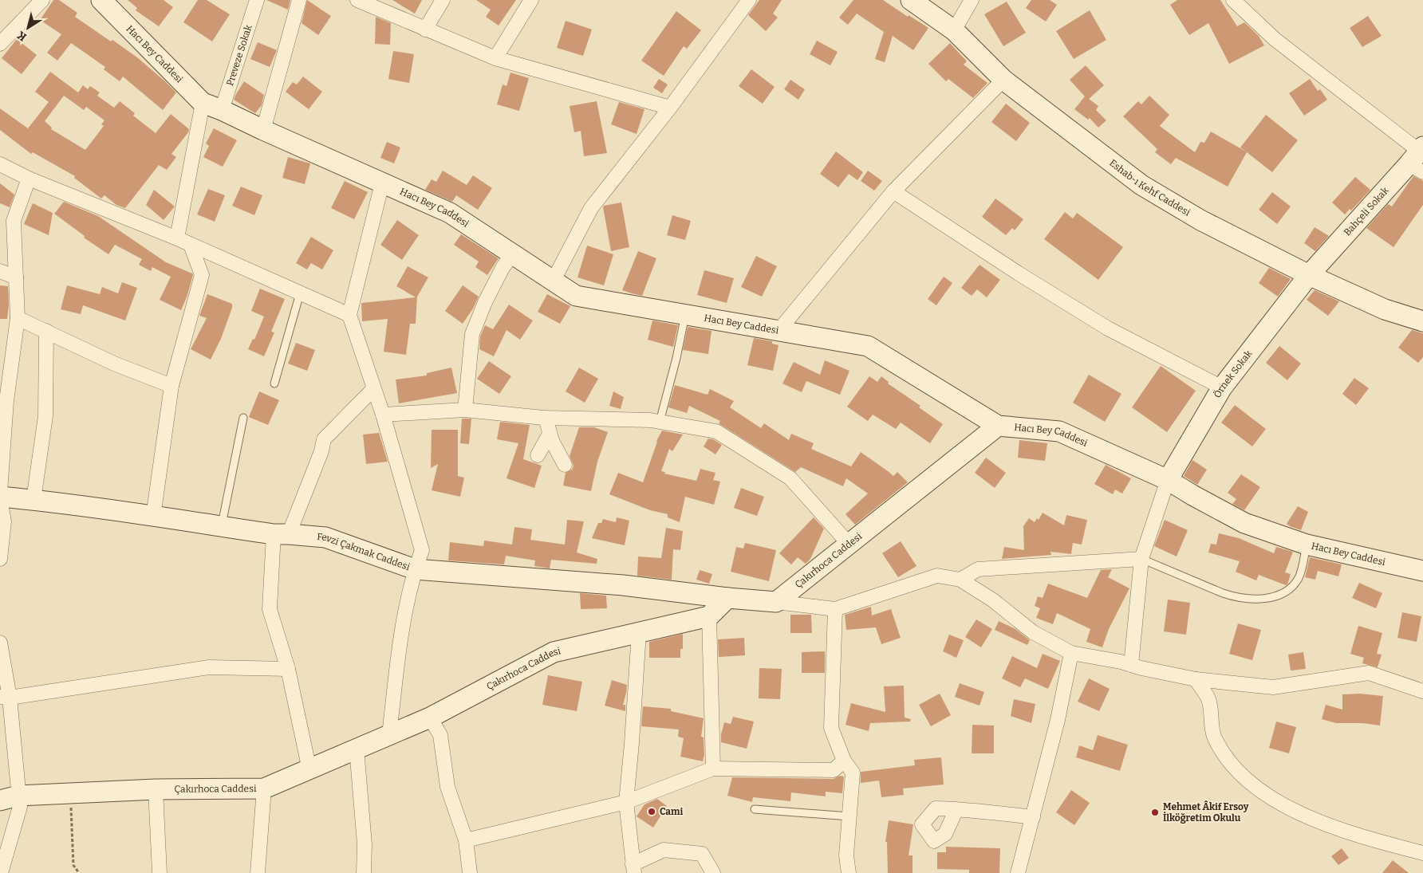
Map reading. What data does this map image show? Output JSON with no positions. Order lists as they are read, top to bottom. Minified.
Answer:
{"streets":{"street":["Hacı Bey Caddesi","Preveze Sokak","Eshab-ı Kehf Caddesi","Bahçeli Sokak","Örnek Sokak","Fevzi Çakmak Caddesi","Çakırhoca Caddesi"]},"crossings":[["Hacı Bey Caddesi","Preveze Sokak"],["Hacı Bey Caddesi","Örnek Sokak"],["Hacı Bey Caddesi","Çakırhoca Caddesi"],["Eshab-ı Kehf Caddesi","Bahçeli Sokak"],["Eshab-ı Kehf Caddesi","Örnek Sokak"],["Bahçeli Sokak","Örnek Sokak"]],"places":["Cami","Mehmet Âkif Ersoy İlköğretim Okulu"],"north":"bottom left"}
